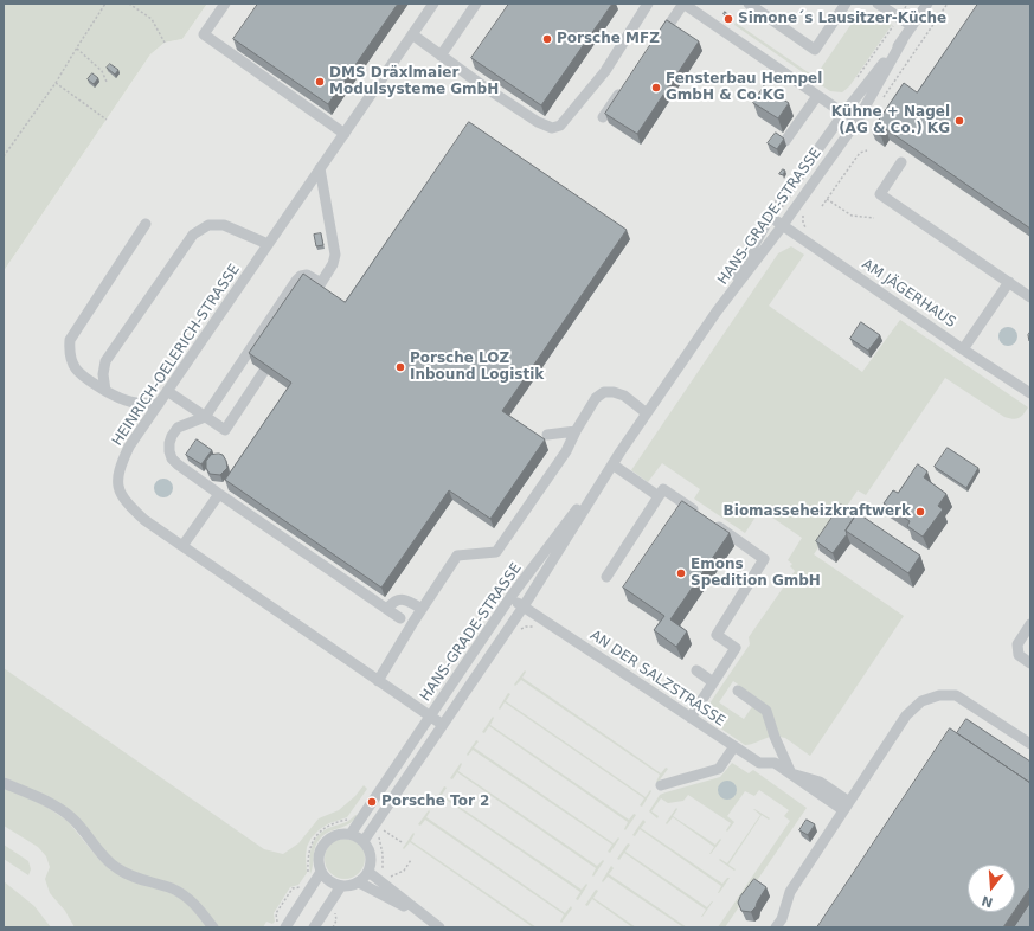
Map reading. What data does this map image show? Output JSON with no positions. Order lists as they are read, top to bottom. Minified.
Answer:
{"streets":{"street":["HANS-GRADE-STRASSE","AM JÄGERHAUS","HEINRICH-OELERICH-STRASSE","AN DER SALZSTRASSE"]},"crossings":[["HANS-GRADE-STRASSE","AM JÄGERHAUS"],["HANS-GRADE-STRASSE","HEINRICH-OELERICH-STRASSE"],["HANS-GRADE-STRASSE","AN DER SALZSTRASSE"]],"places":["Simone´s Lausitzer-Küche","Porsche MFZ","DMS Dräxlmaier Modulsysteme GmbH","Fensterbau Hempel GmbH & Co.KG","Kühne + Nagel (AG & Co.) KG","Porsche LOZ Inbound Logistik","Biomasseheizkraftwerk","Emons Spedition GmbH","Porsche Tor 2"],"north":"bottom"}
